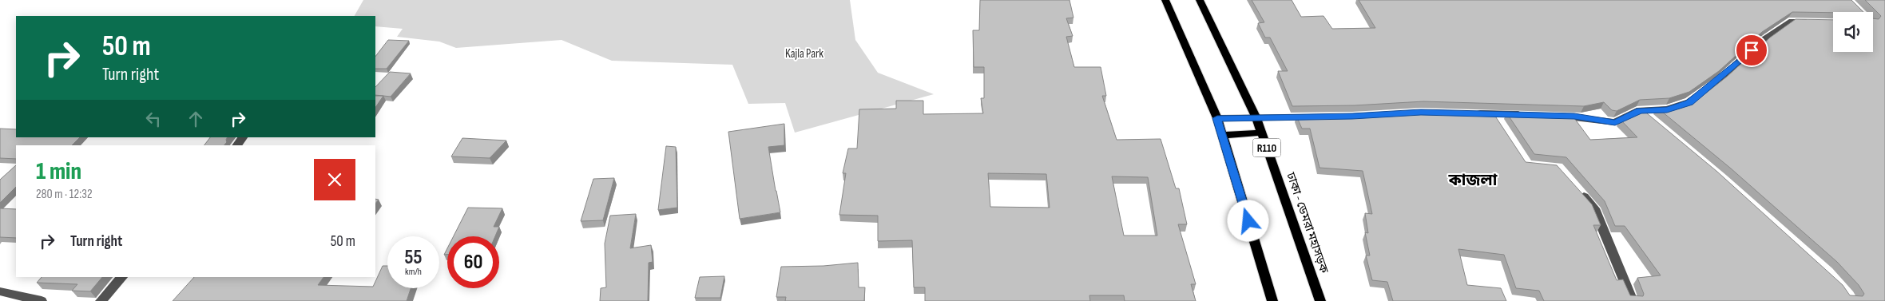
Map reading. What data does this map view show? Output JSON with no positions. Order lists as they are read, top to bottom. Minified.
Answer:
{"streets":{"main road":["R110","ঢাকা - ডেমরা মহাসড়ক"]},"districts":["কাজলা"],"parks":["Kajla Park"],"page":{"turn":["50 m","Turn right"],"heading":["1 min","280 m · 12:32"],"list":[{"name":"Turn right","value":"50 m"}],"speed":"55 km/h","limit":"60"}}
